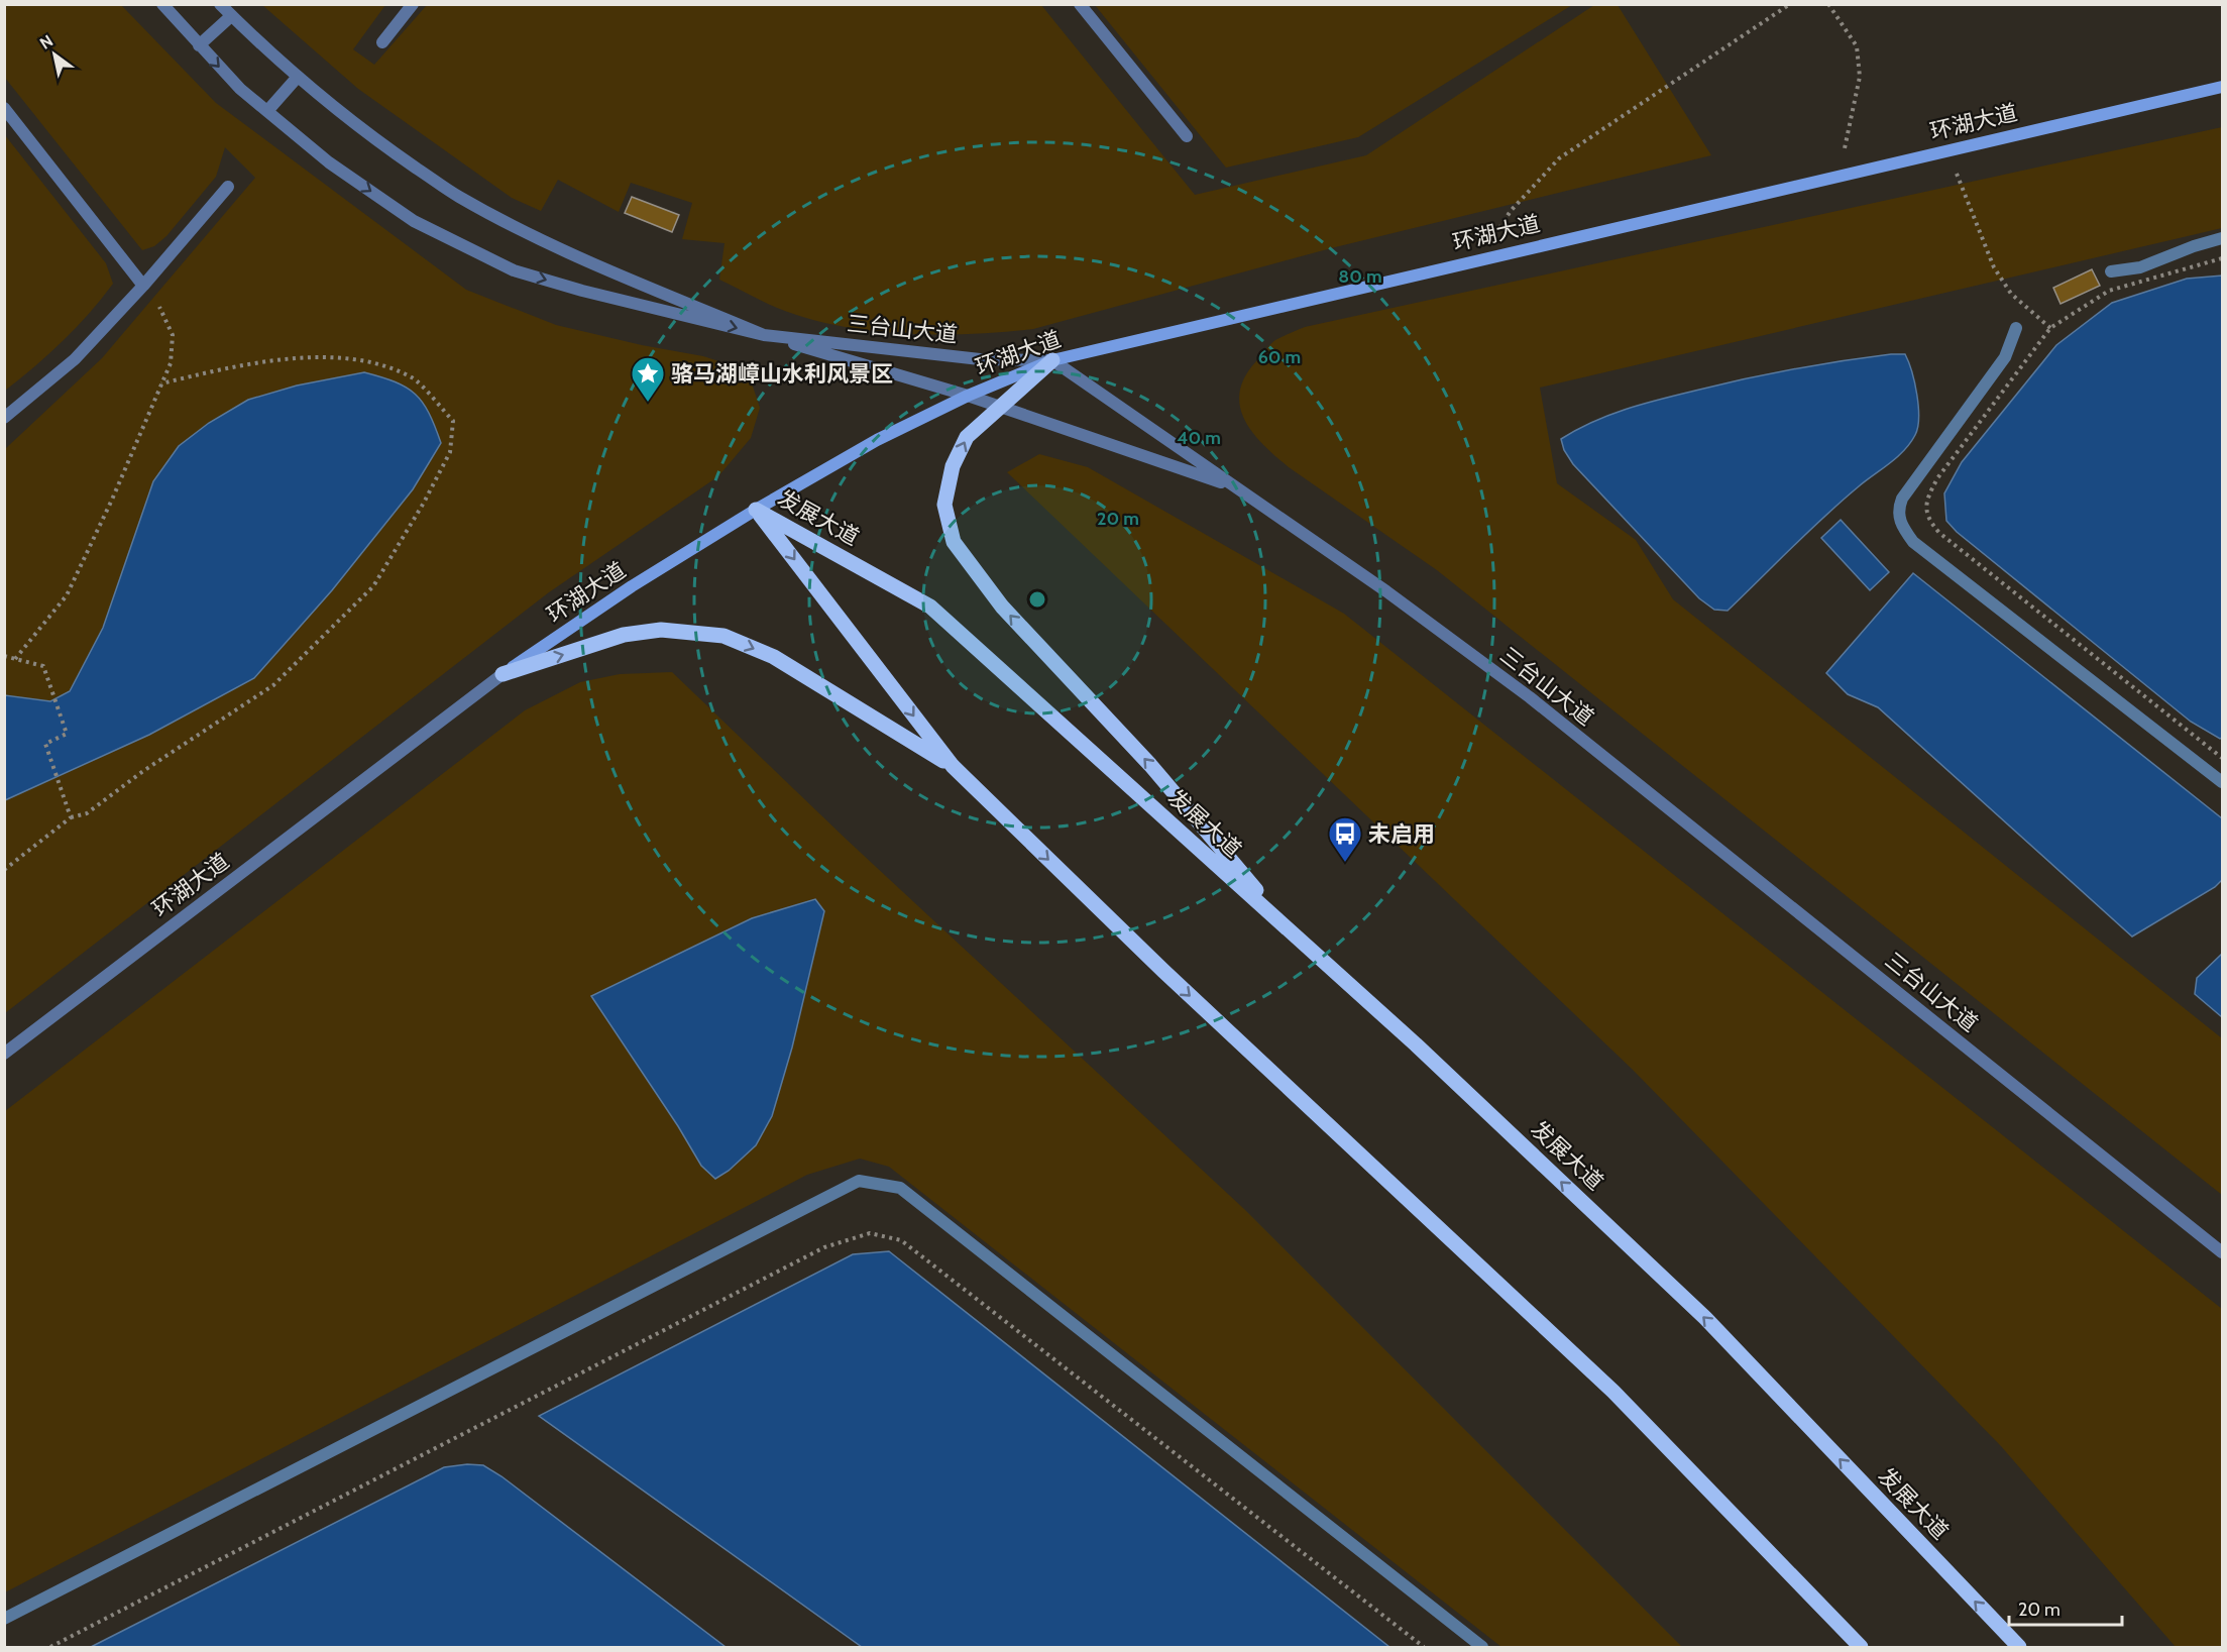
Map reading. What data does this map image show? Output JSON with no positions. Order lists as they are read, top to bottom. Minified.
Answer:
{"streets":{"main road":["环湖大道","发展大道"],"street":["三台山大道"]},"crossings":[["环湖大道","三台山大道"],["环湖大道","发展大道"]],"places":{"place":["骆马湖嶂山水利风景区"],"bus stop":["未启用"]},"scale_bar":"20 m","north":"top left","rings":["80 m","60 m","40 m","20 m"]}
